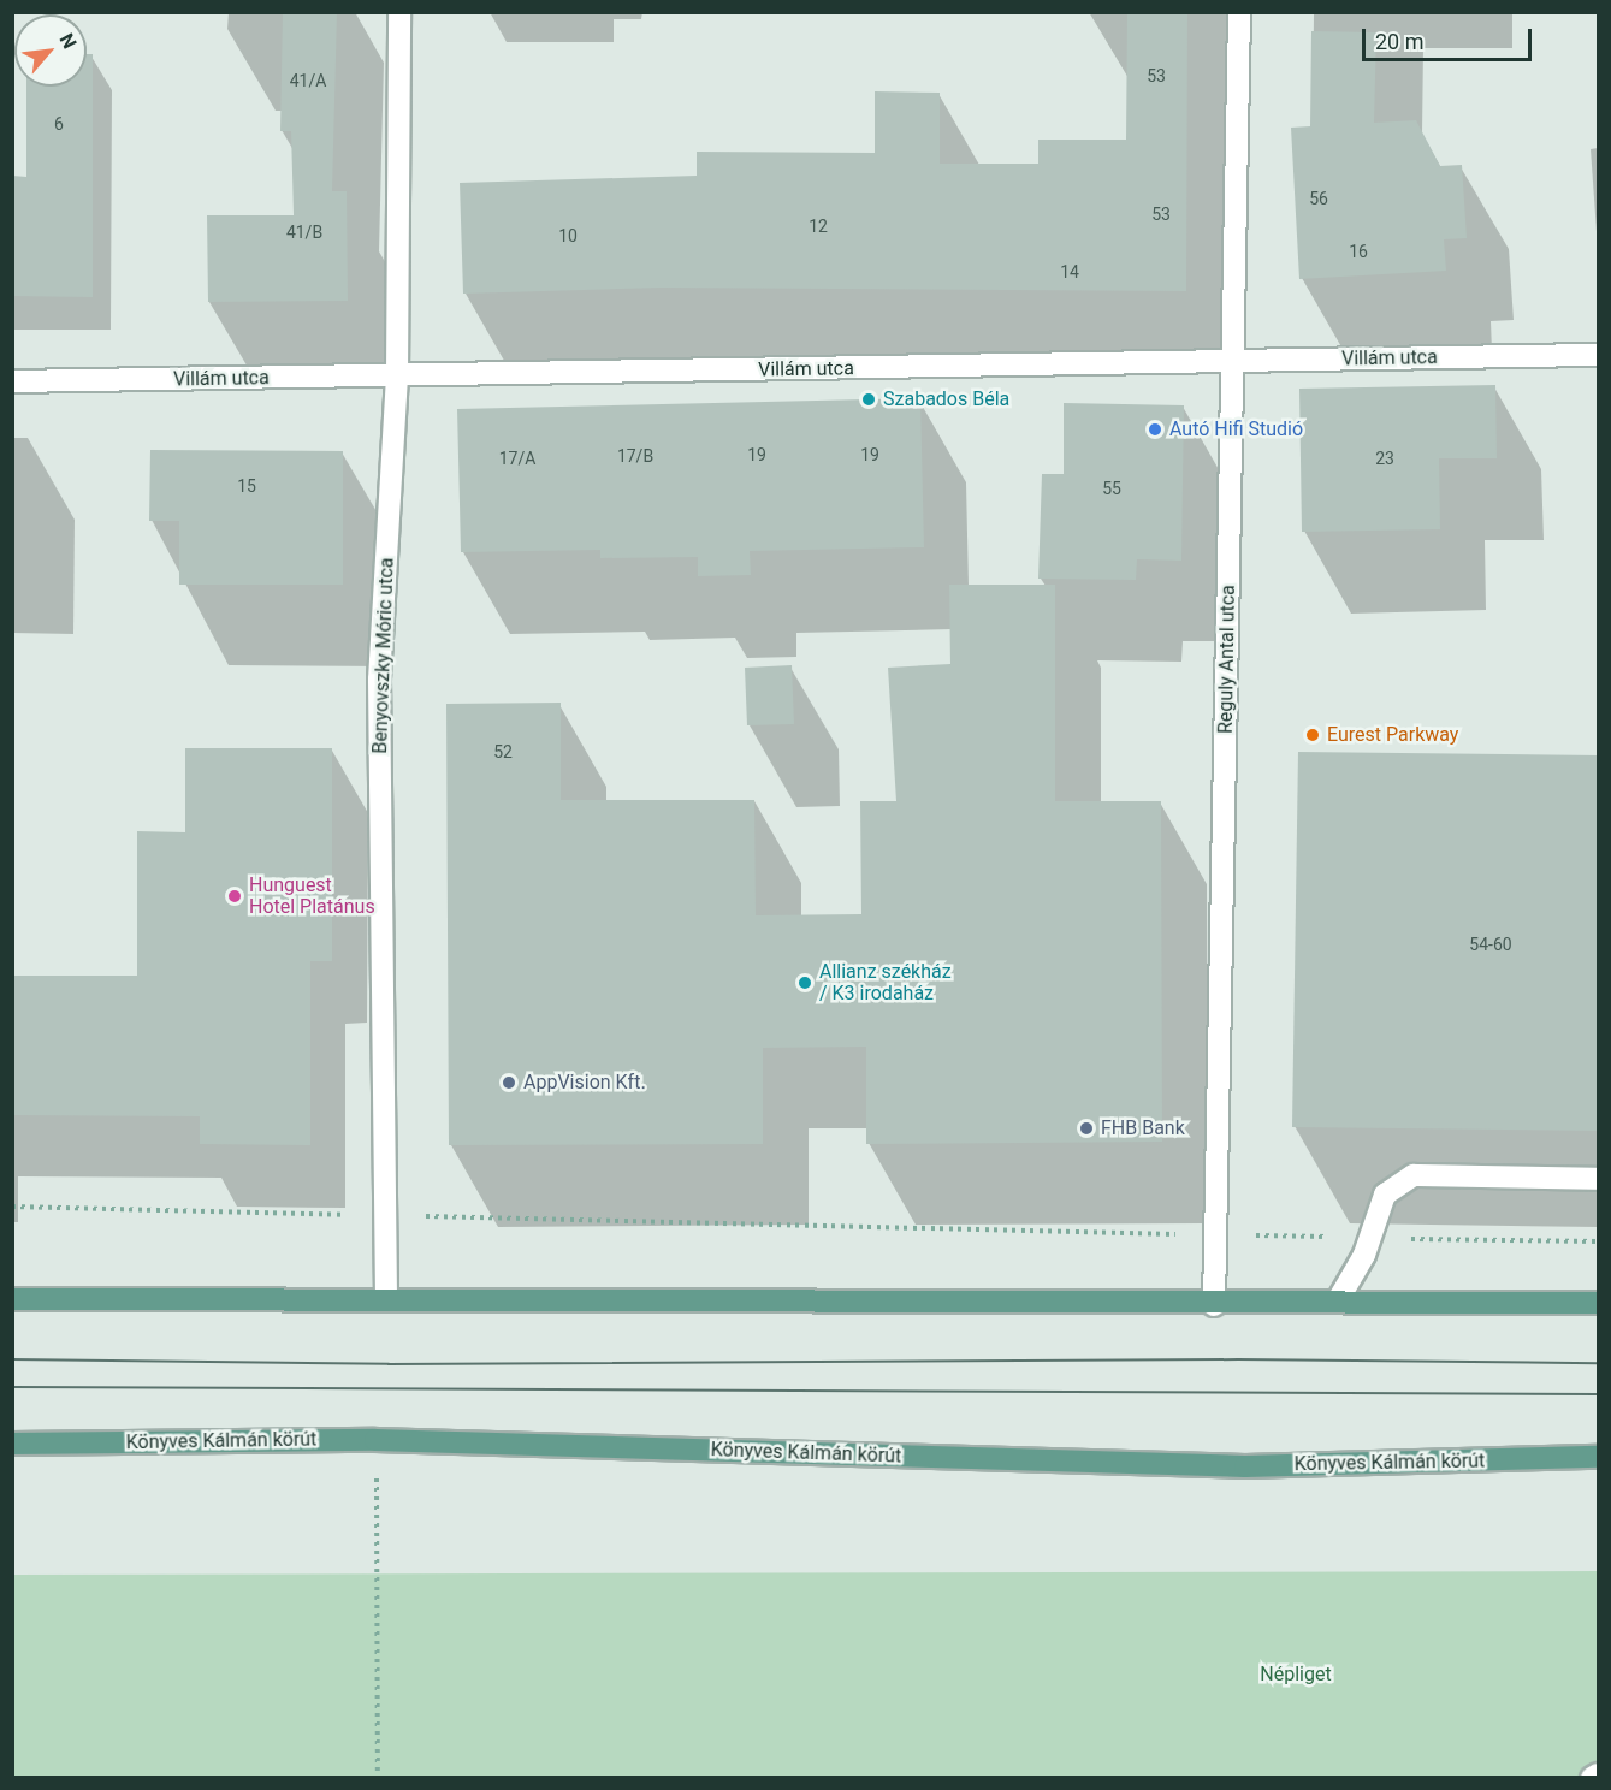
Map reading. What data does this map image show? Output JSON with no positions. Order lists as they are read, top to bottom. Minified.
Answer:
{"streets":{"main road":["Könyves Kálmán körút"],"street":["Villám utca","Benyovszky Móric utca","Reguly Antal utca"]},"crossings":[["Villám utca","Benyovszky Móric utca"],["Villám utca","Reguly Antal utca"]],"parks":["Népliget"],"places":["Szabados Béla","Autó Hifi Studió","Eurest Parkway","Hunguest Hotel Platánus","Allianz székház / K3 irodaház","AppVision Kft.","FHB Bank"],"house_numbers":["53","41/A","6","56","53","12","41/B","10","16","14","19","19","17/B","17/A","23","15","55","52","54-60"],"scale_bar":"20 m","north":"top right"}
